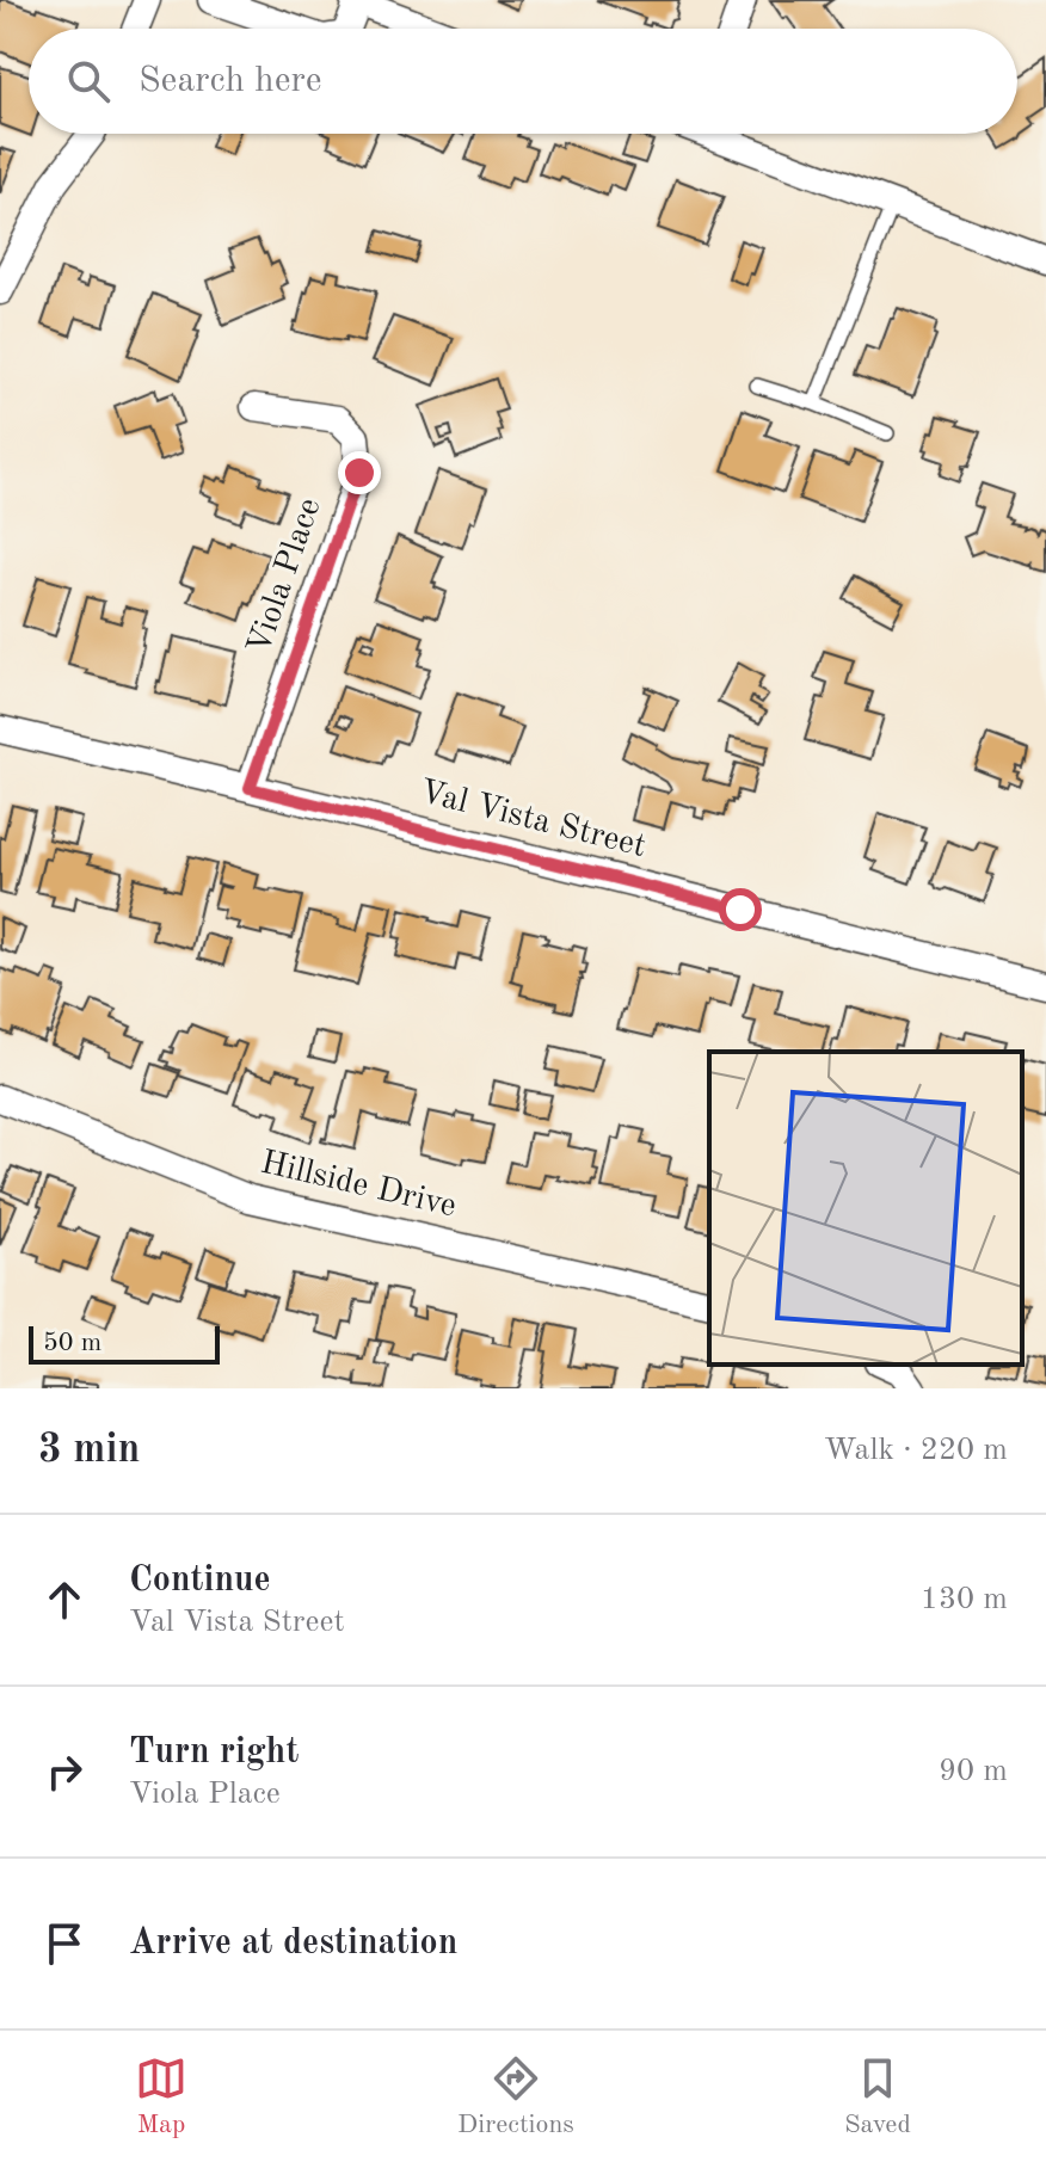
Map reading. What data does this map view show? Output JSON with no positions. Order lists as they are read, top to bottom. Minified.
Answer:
{"streets":{"street":["Viola Place","Val Vista Street","Hillside Drive"]},"crossings":[["Viola Place","Val Vista Street"]],"scale_bar":"50 m","page":{"search":"Search here","scale":"50 m","heading":["3 min","Walk · 220 m"],"list":[["Continue","Val Vista Street","130 m"],["Turn right","Viola Place","90 m"],"Arrive at destination"],"nav":["Map","Directions","Saved"]}}
